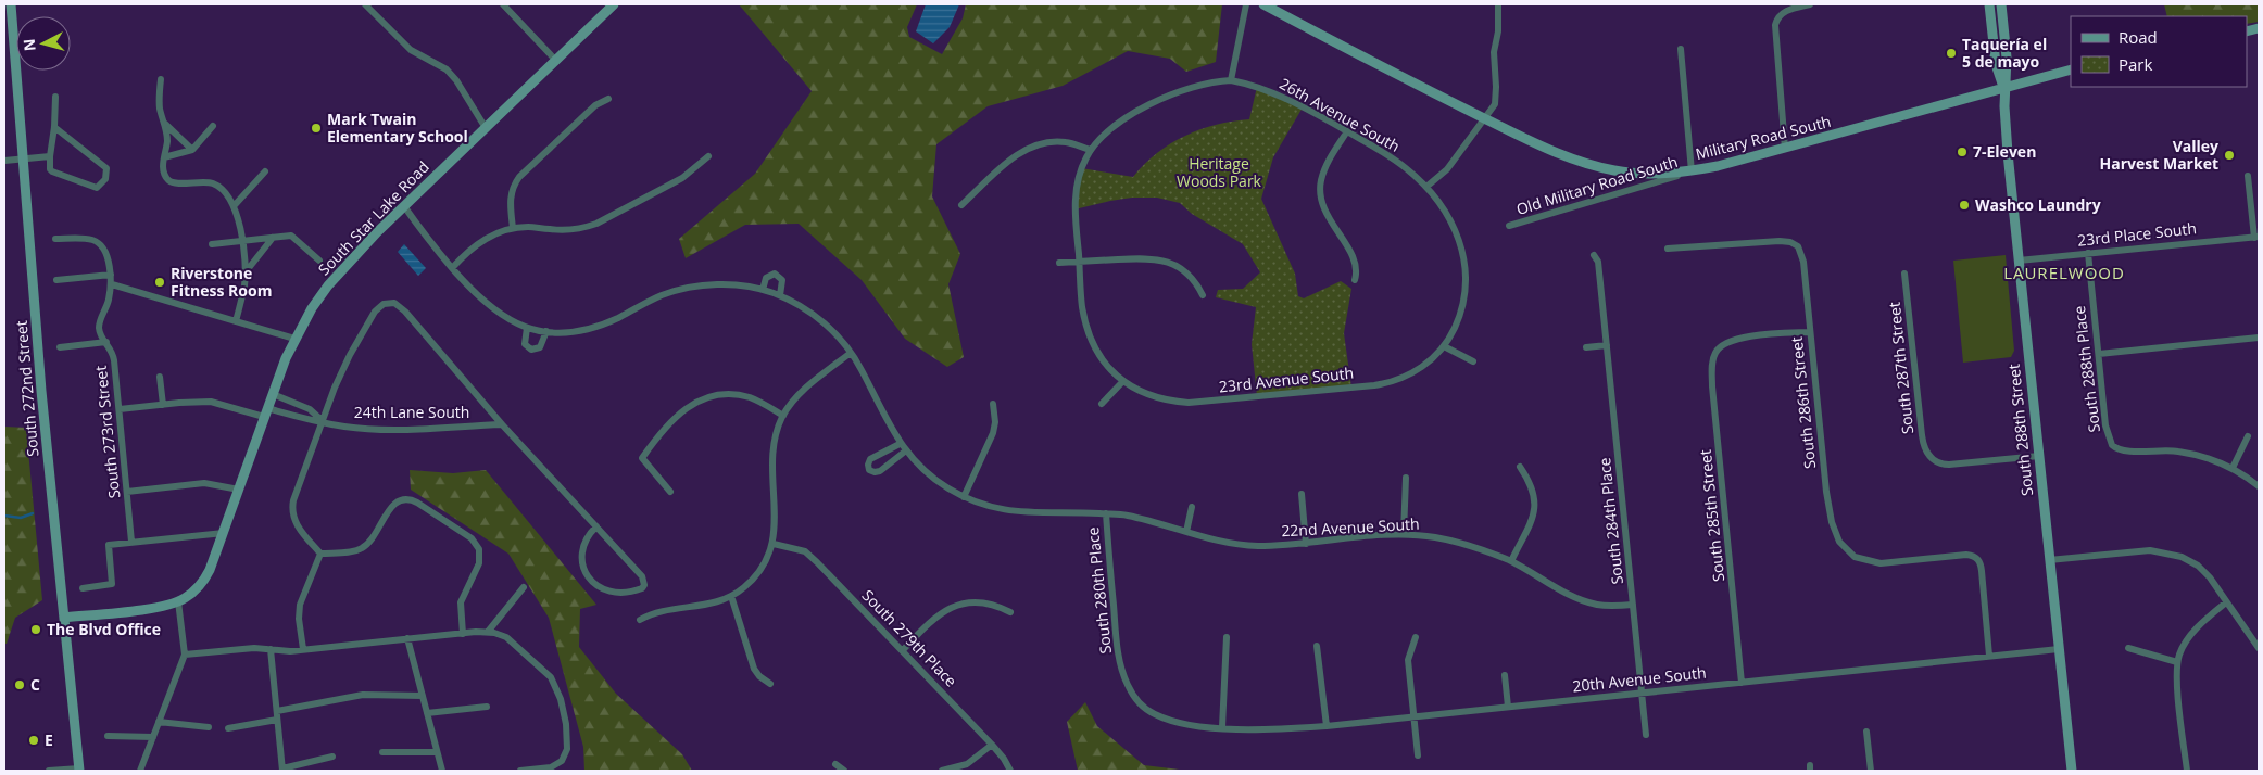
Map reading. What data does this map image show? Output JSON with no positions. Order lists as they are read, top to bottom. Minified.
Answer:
{"streets":{"main road":["Military Road South","South Star Lake Road","South 272nd Street","South 288th Street"],"street":["26th Avenue South","Old Military Road South","23rd Place South","South 287th Street","South 288th Place","23rd Avenue South","South 286th Street","24th Lane South","South 273rd Street","South 285th Street","South 284th Place","22nd Avenue South","South 280th Place","South 279th Place","20th Avenue South"]},"crossings":[["Military Road South","Old Military Road South"],["Military Road South","South 288th Street"],["South Star Lake Road","South 272nd Street"],["South Star Lake Road","24th Lane South"],["South Star Lake Road","22nd Avenue South"],["23rd Place South","South 288th Place"],["23rd Place South","South 288th Street"],["South 287th Street","South 288th Street"],["South 286th Street","South 285th Street"],["South 286th Street","20th Avenue South"],["24th Lane South","South 273rd Street"],["South 288th Street","20th Avenue South"],["South 285th Street","20th Avenue South"],["South 284th Place","22nd Avenue South"],["South 284th Place","20th Avenue South"],["22nd Avenue South","South 280th Place"],["South 280th Place","20th Avenue South"]],"districts":["LAURELWOOD"],"parks":["Heritage Woods Park"],"places":["Taquería el 5 de mayo","Mark Twain Elementary School","7-Eleven","Valley Harvest Market","Washco Laundry","Riverstone Fitness Room","The Blvd Office","C","E"],"legend":["Road","Park"],"north":"left"}
